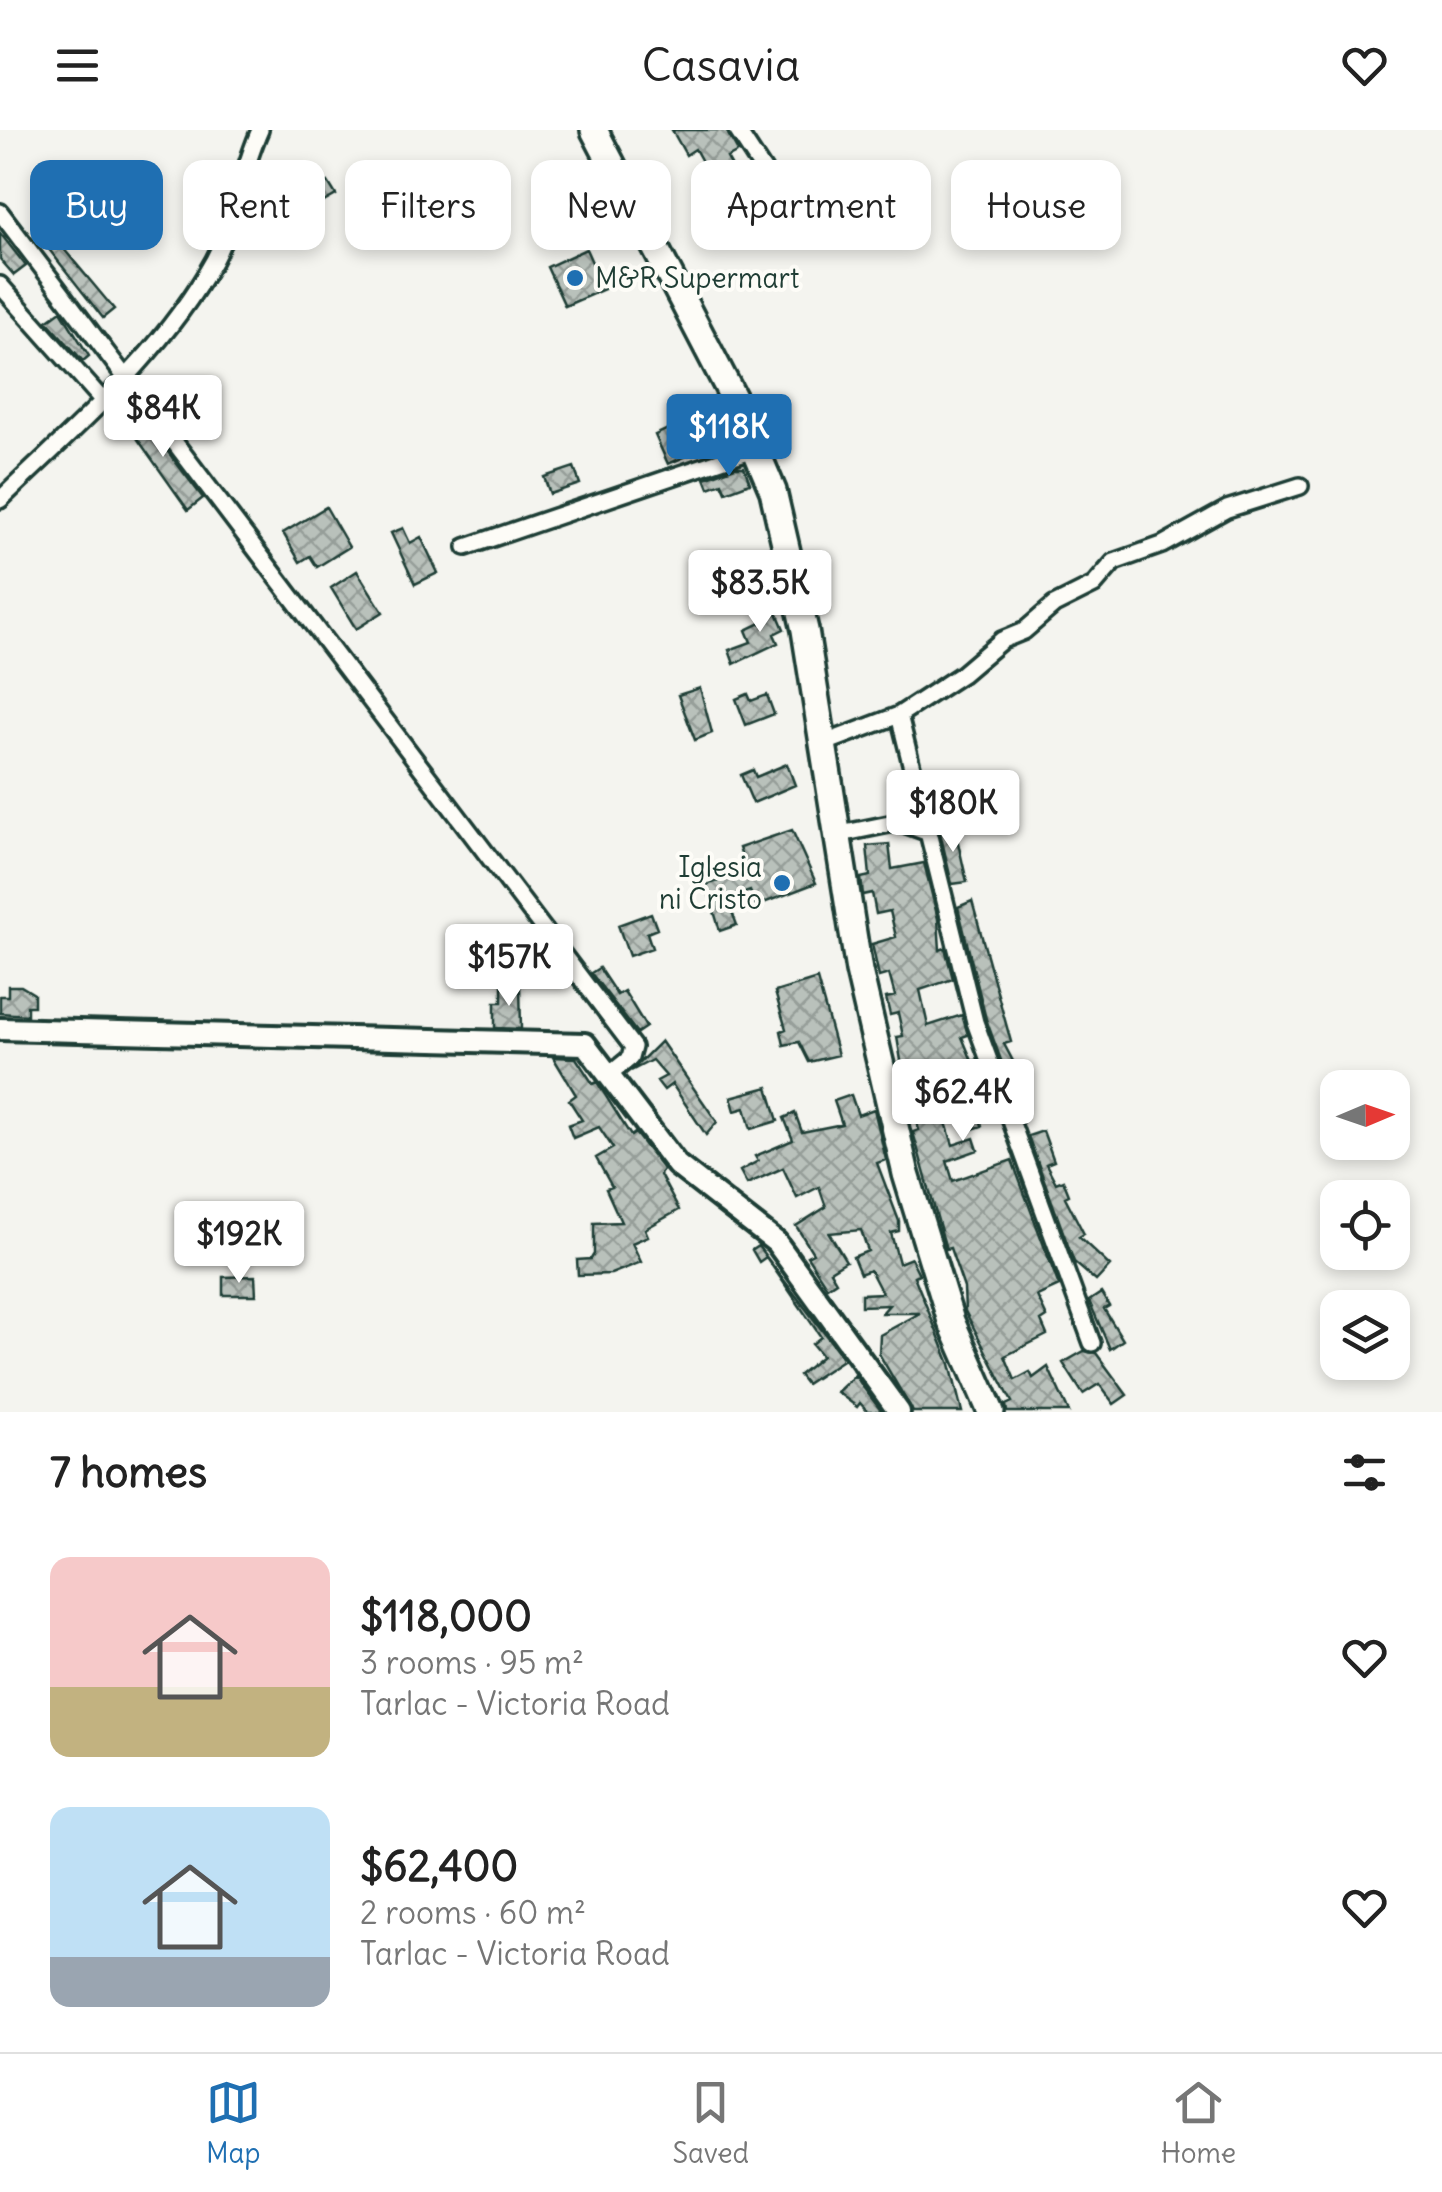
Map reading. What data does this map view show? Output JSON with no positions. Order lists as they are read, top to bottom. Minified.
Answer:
{"places":["M&R Supermart","Iglesia ni Cristo"],"north":"right","page":{"header":"Casavia","chip":["Buy","Rent","Filters","New","Apartment","House"],"price":["$84K","$118K","$83.5K","$180K","$157K","$62.4K","$192K"],"heading":"7 homes","list":[{"name":"$118,000","note":"3 rooms · 95 m² · Tarlac - Victoria Road"},{"name":"$62,400","note":"2 rooms · 60 m² · Tarlac - Victoria Road"}],"tabs":["Map","Saved","Home"]}}
